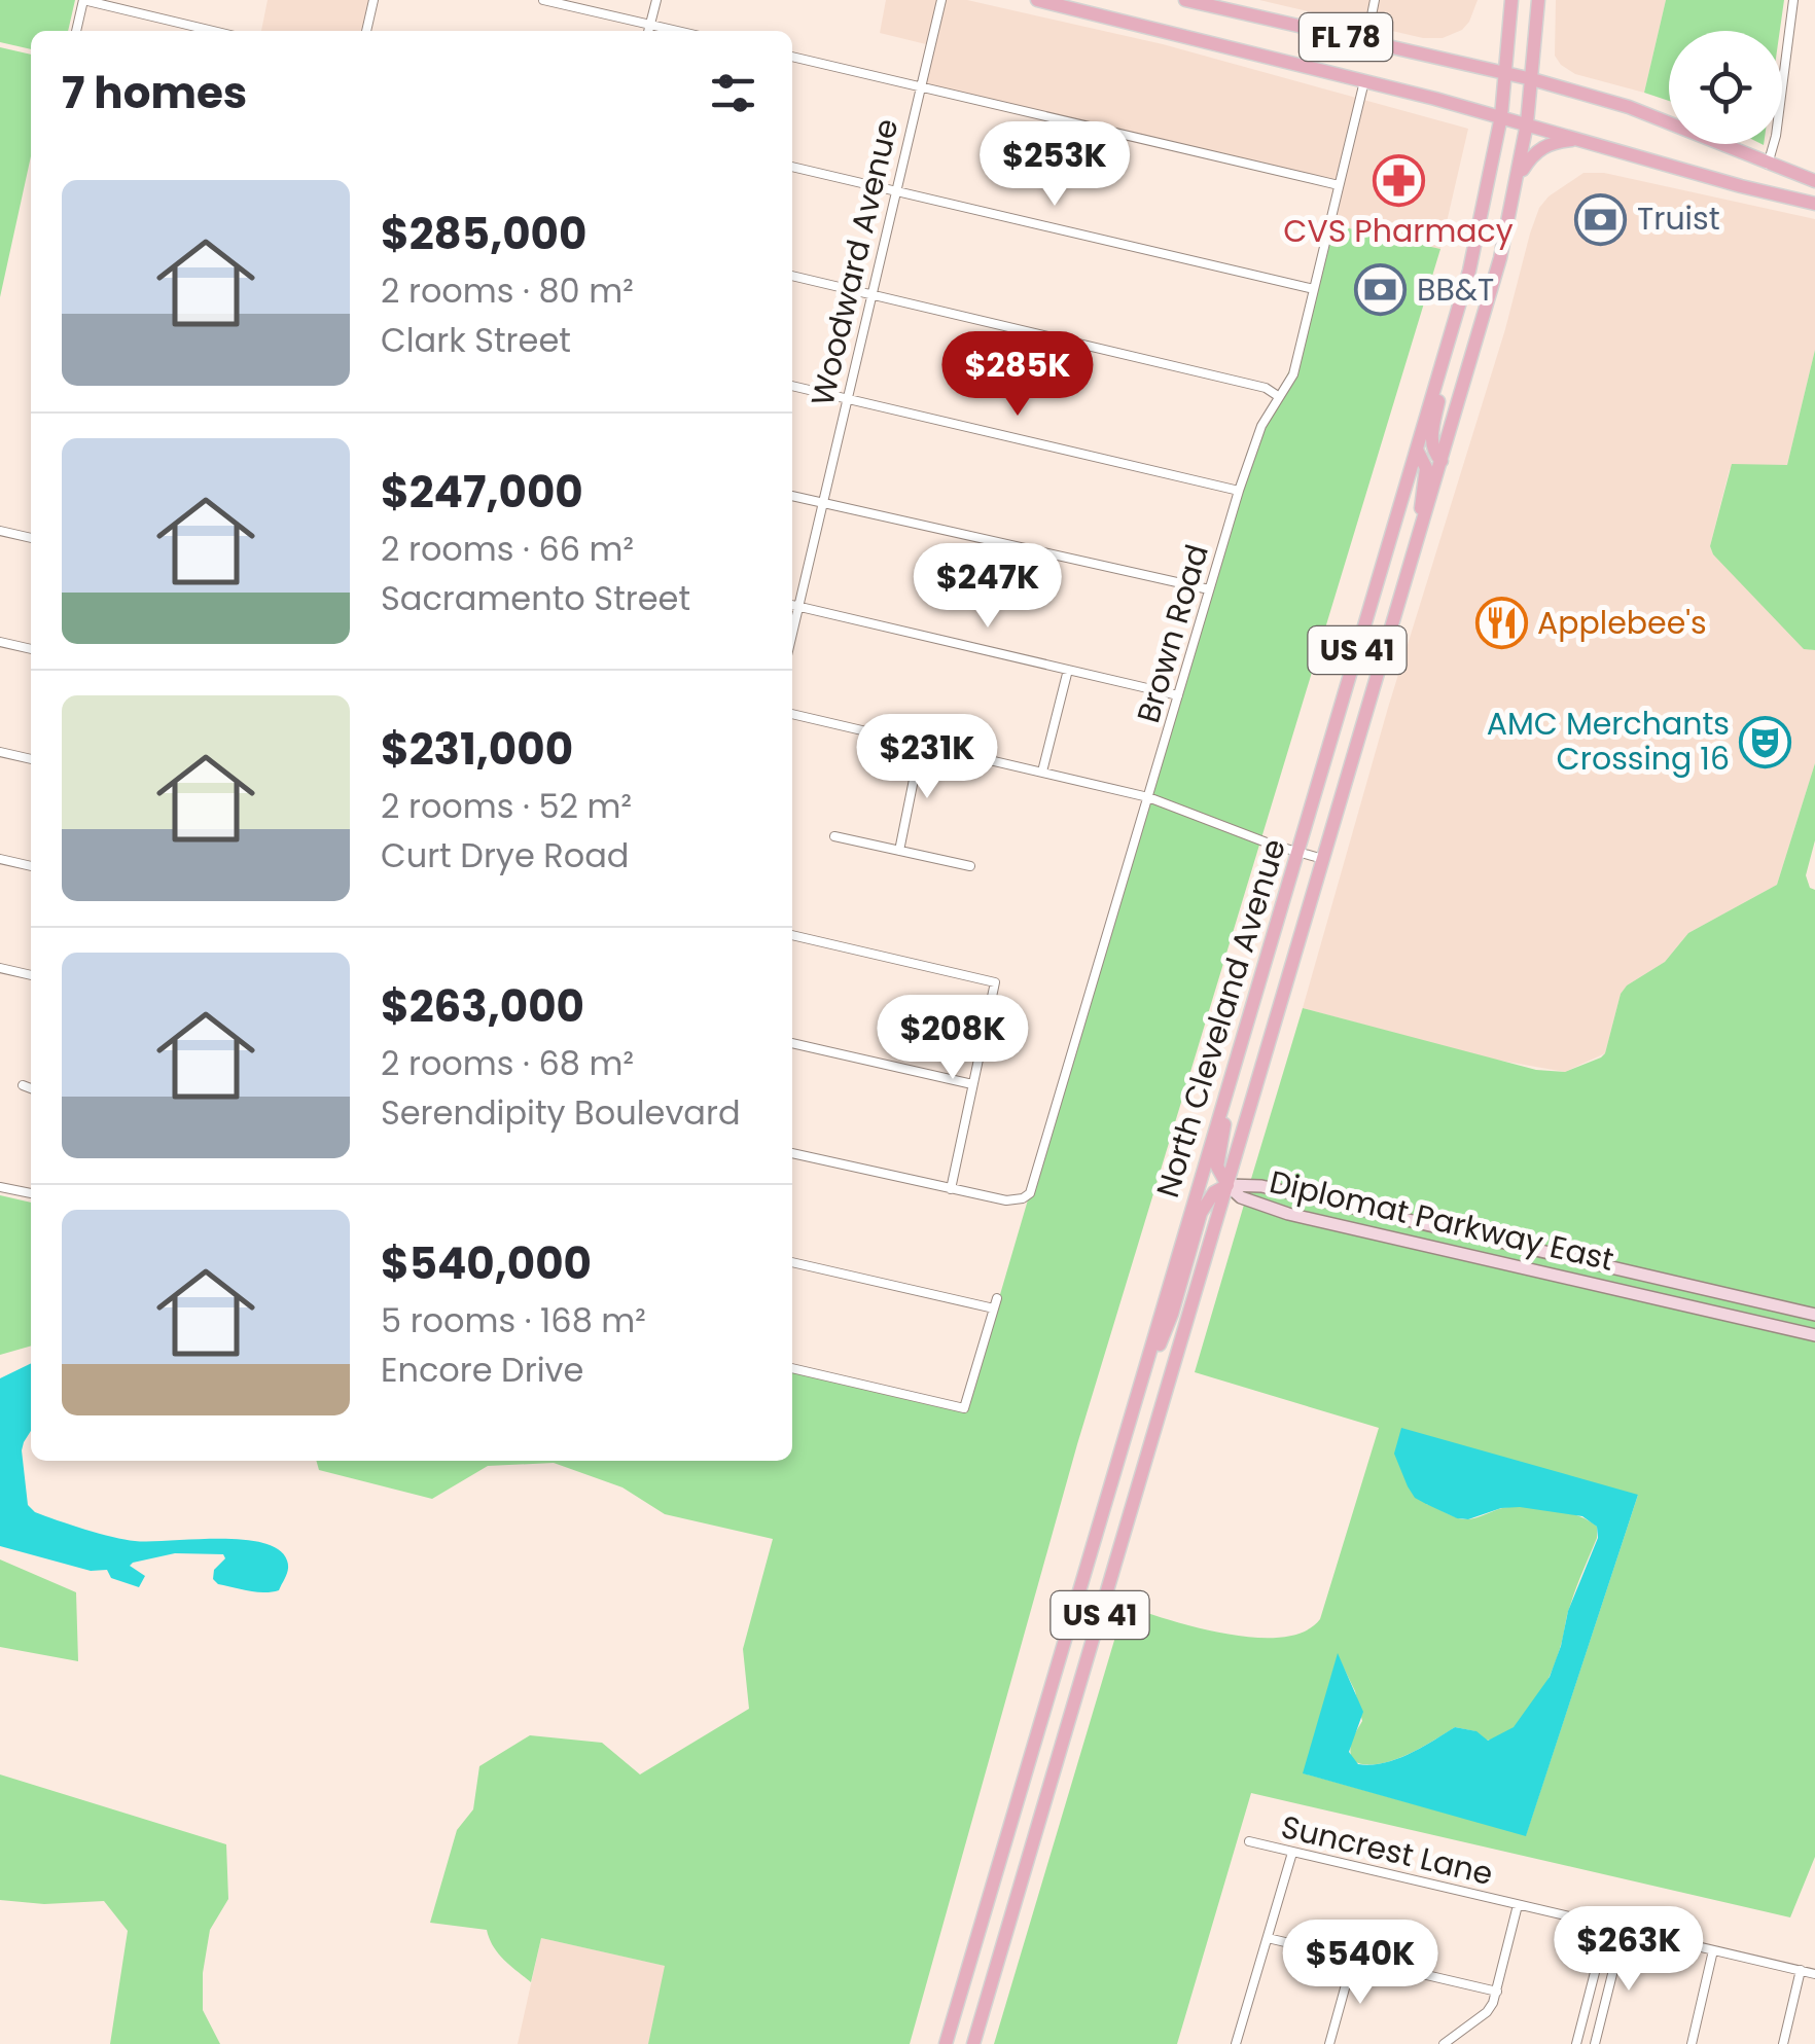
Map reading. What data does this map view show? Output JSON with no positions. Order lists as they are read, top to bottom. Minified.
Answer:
{"streets":{"main road":["FL 78","US 41","North Cleveland Avenue","Diplomat Parkway East"],"street":["Woodward Avenue","Brown Road","Suncrest Lane"]},"crossings":[["FL 78","Brown Road"],["FL 78","North Cleveland Avenue"],["North Cleveland Avenue","Diplomat Parkway East"]],"places":{"pharmacy":["CVS Pharmacy"],"bank":["Truist","BB&T"],"restaurant":["Applebee's"],"theatre":["AMC Merchants Crossing 16"]},"page":{"heading":"7 homes","price":["$253K","$285K","$247K","$231K","$208K","$263K","$540K"],"list":[{"name":"$285,000","note":"2 rooms · 80 m² · Clark Street"},{"name":"$247,000","note":"2 rooms · 66 m² · Sacramento Street"},{"name":"$231,000","note":"2 rooms · 52 m² · Curt Drye Road"},{"name":"$263,000","note":"2 rooms · 68 m² · Serendipity Boulevard"},{"name":"$540,000","note":"5 rooms · 168 m² · Encore Drive"}]}}
